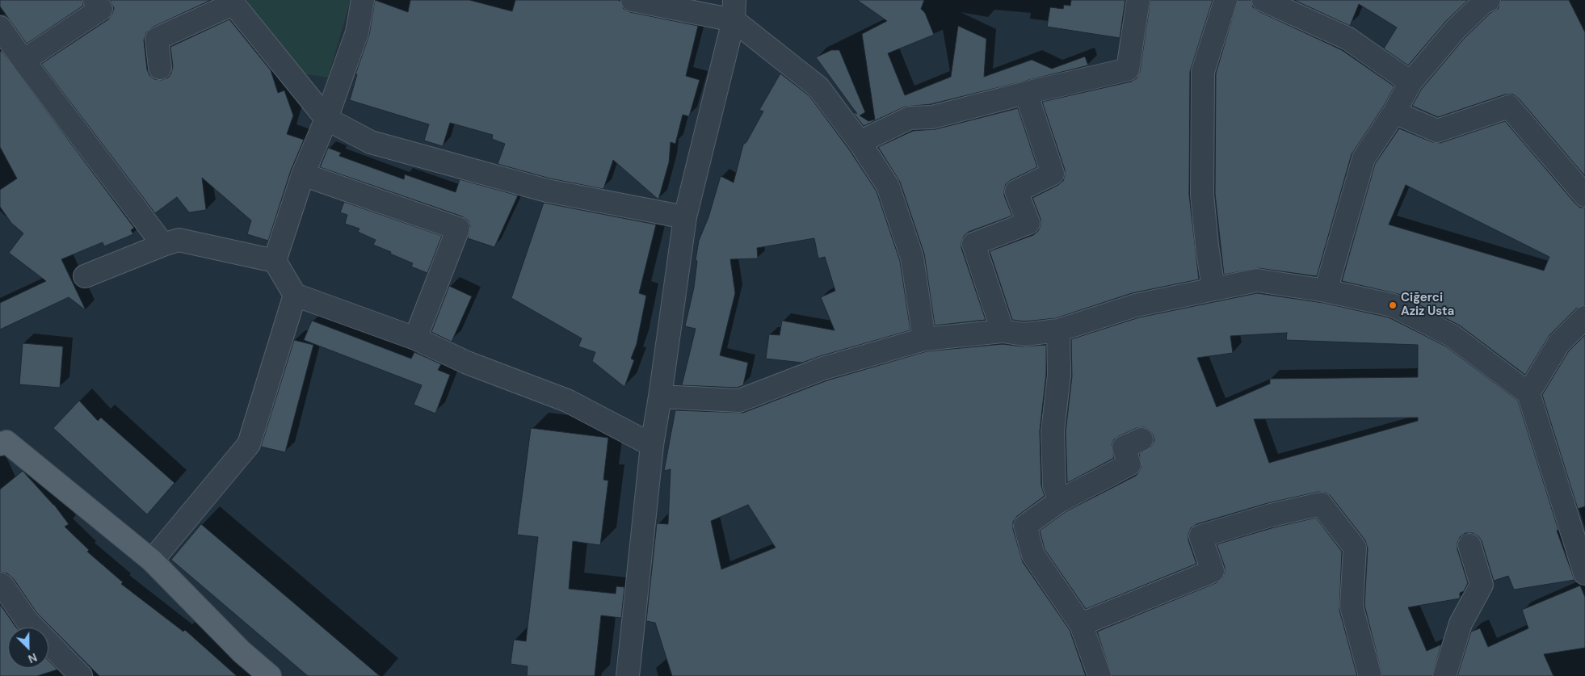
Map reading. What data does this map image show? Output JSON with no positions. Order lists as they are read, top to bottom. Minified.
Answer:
{"places":["Ciğerci Aziz Usta"],"north":"bottom right"}
